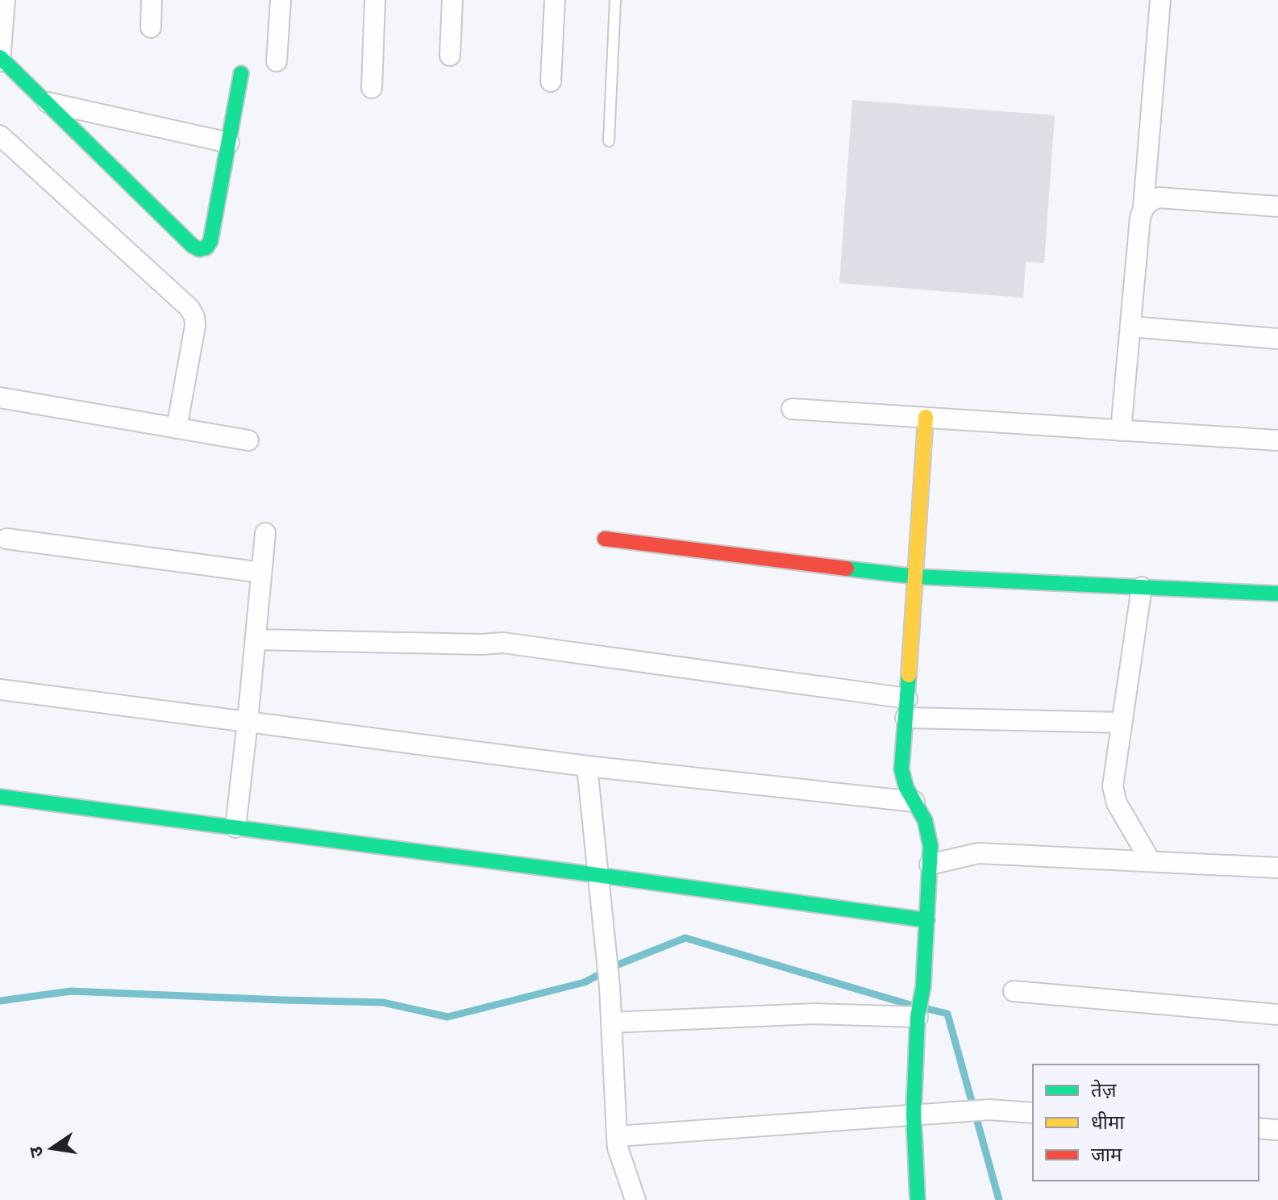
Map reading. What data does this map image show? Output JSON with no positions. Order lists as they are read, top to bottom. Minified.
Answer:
{"legend":["तेज़","धीमा","जाम"],"north":"left"}
